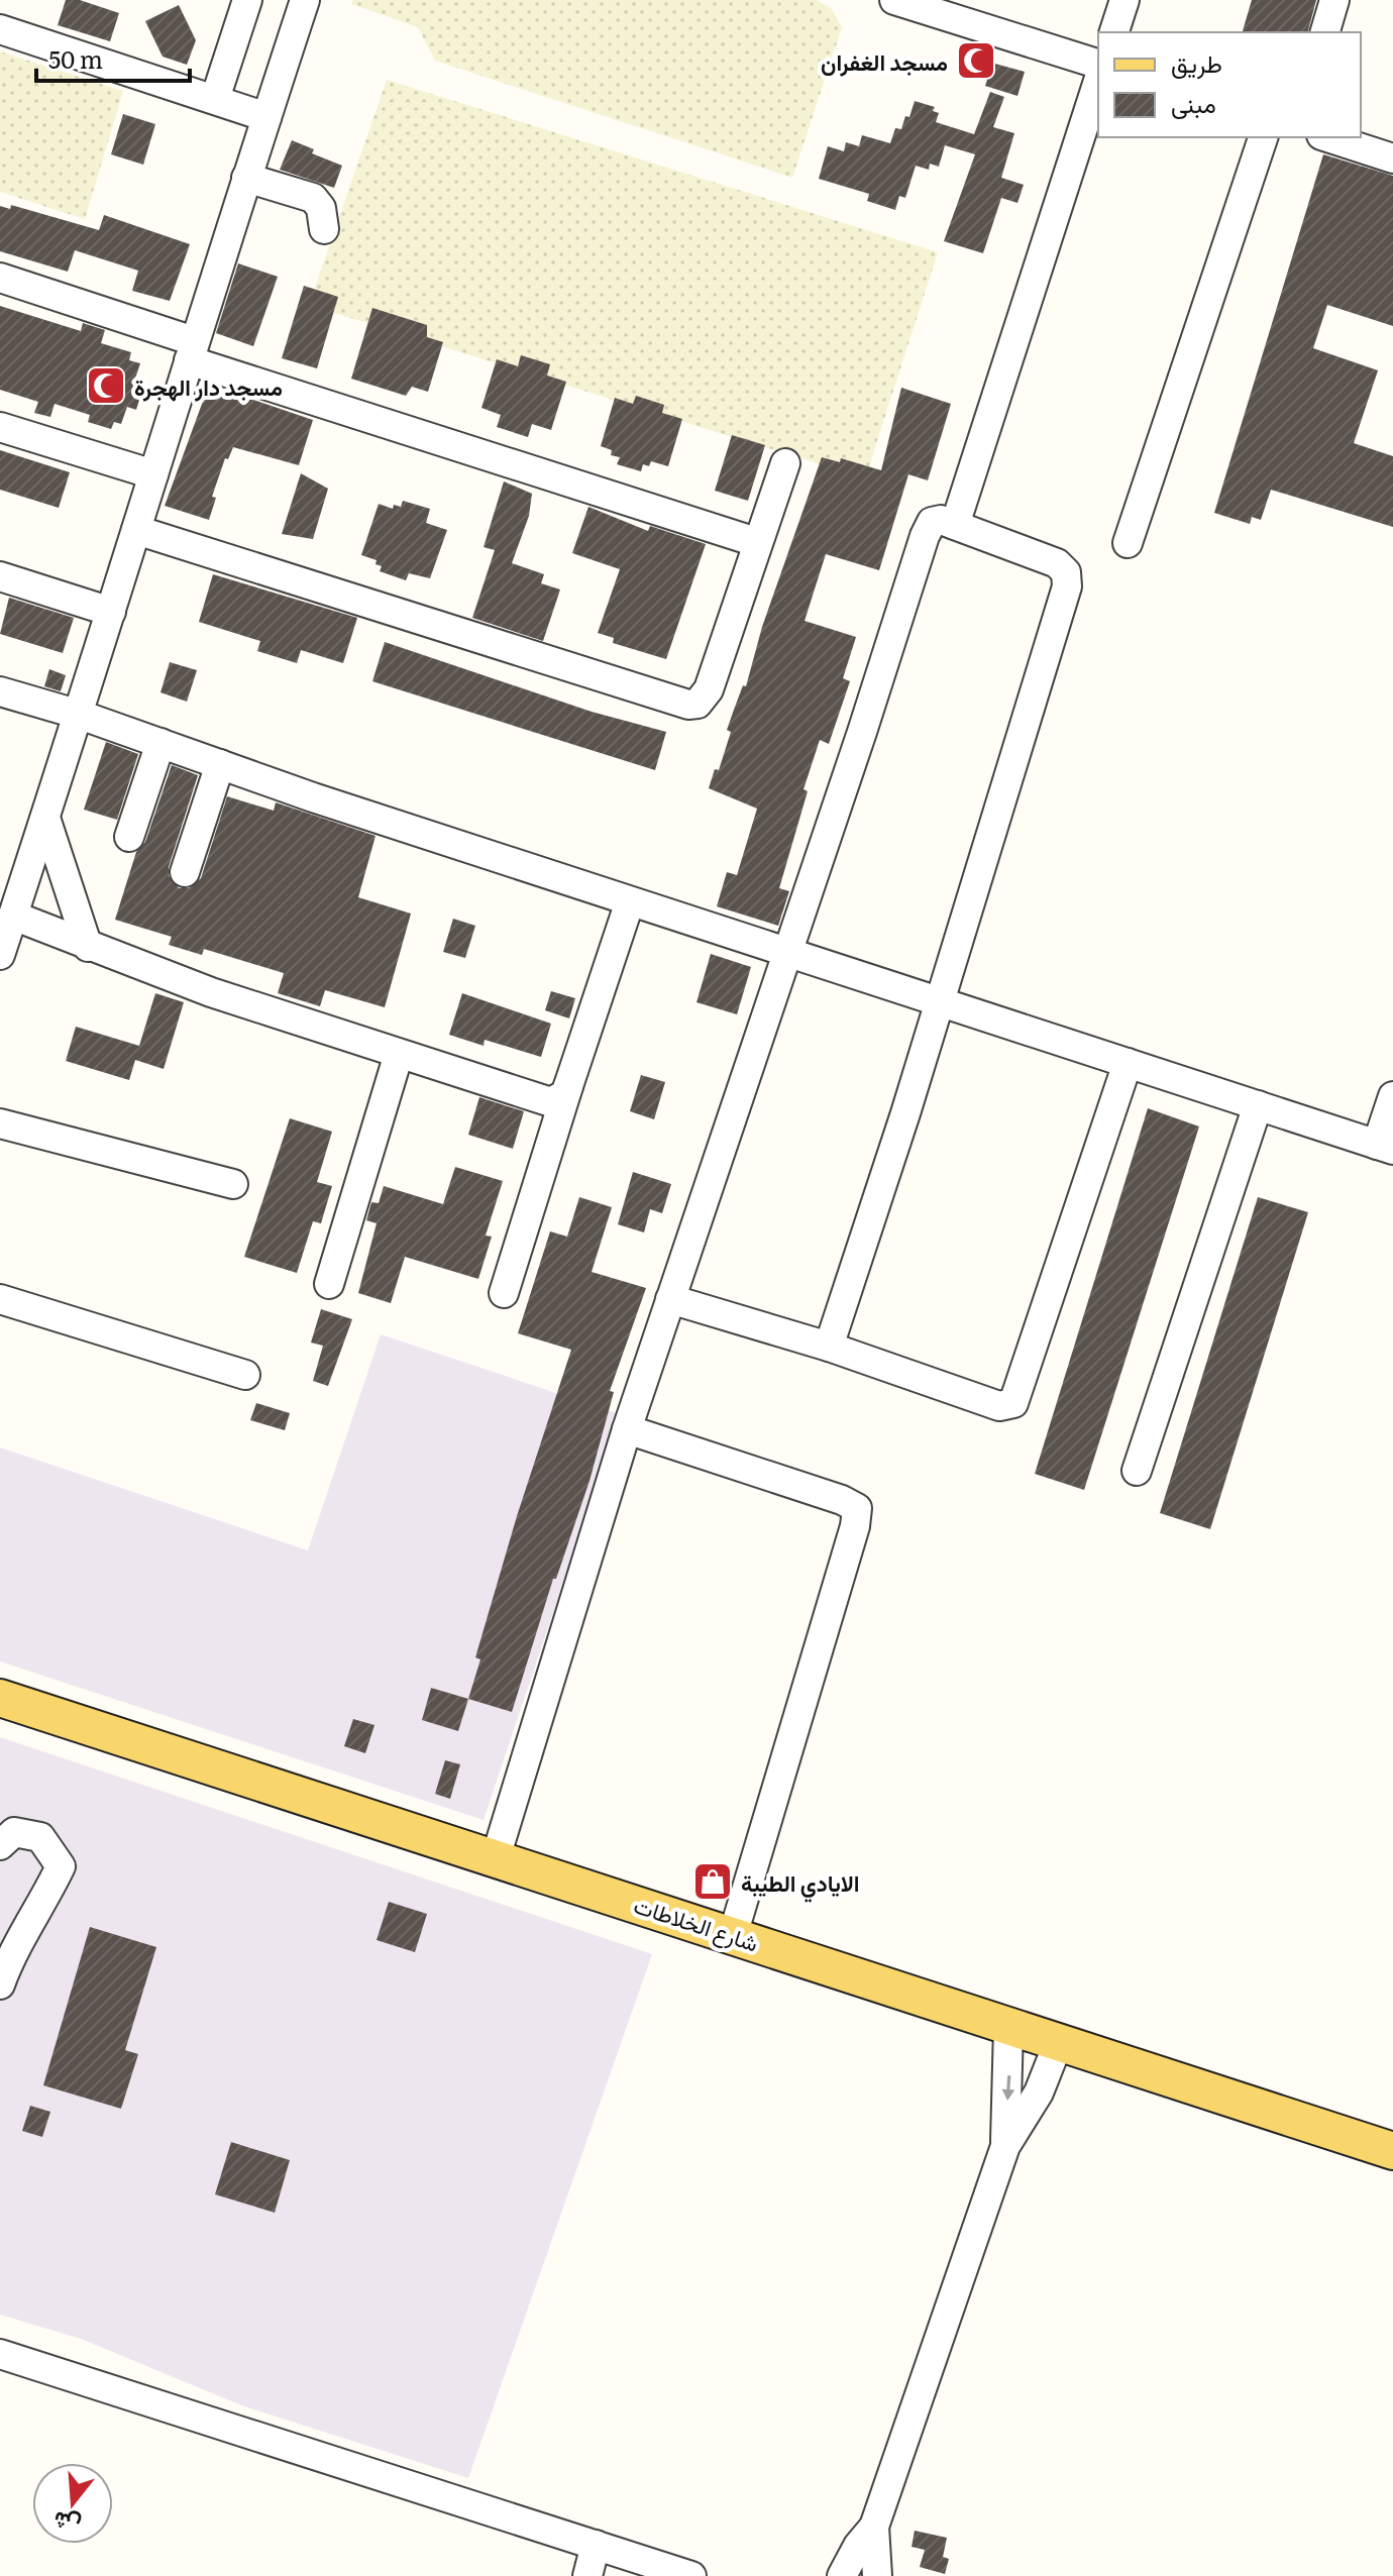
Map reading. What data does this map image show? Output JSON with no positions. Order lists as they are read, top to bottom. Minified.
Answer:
{"streets":{"main road":["شارع الخلاطات"]},"places":{"mosque":["مسجد الغفران","مسجد دار الهجرة"],"shop":["الايادي الطيبة"]},"legend":["طريق","مبنى"],"scale_bar":"50 m","north":"bottom"}
